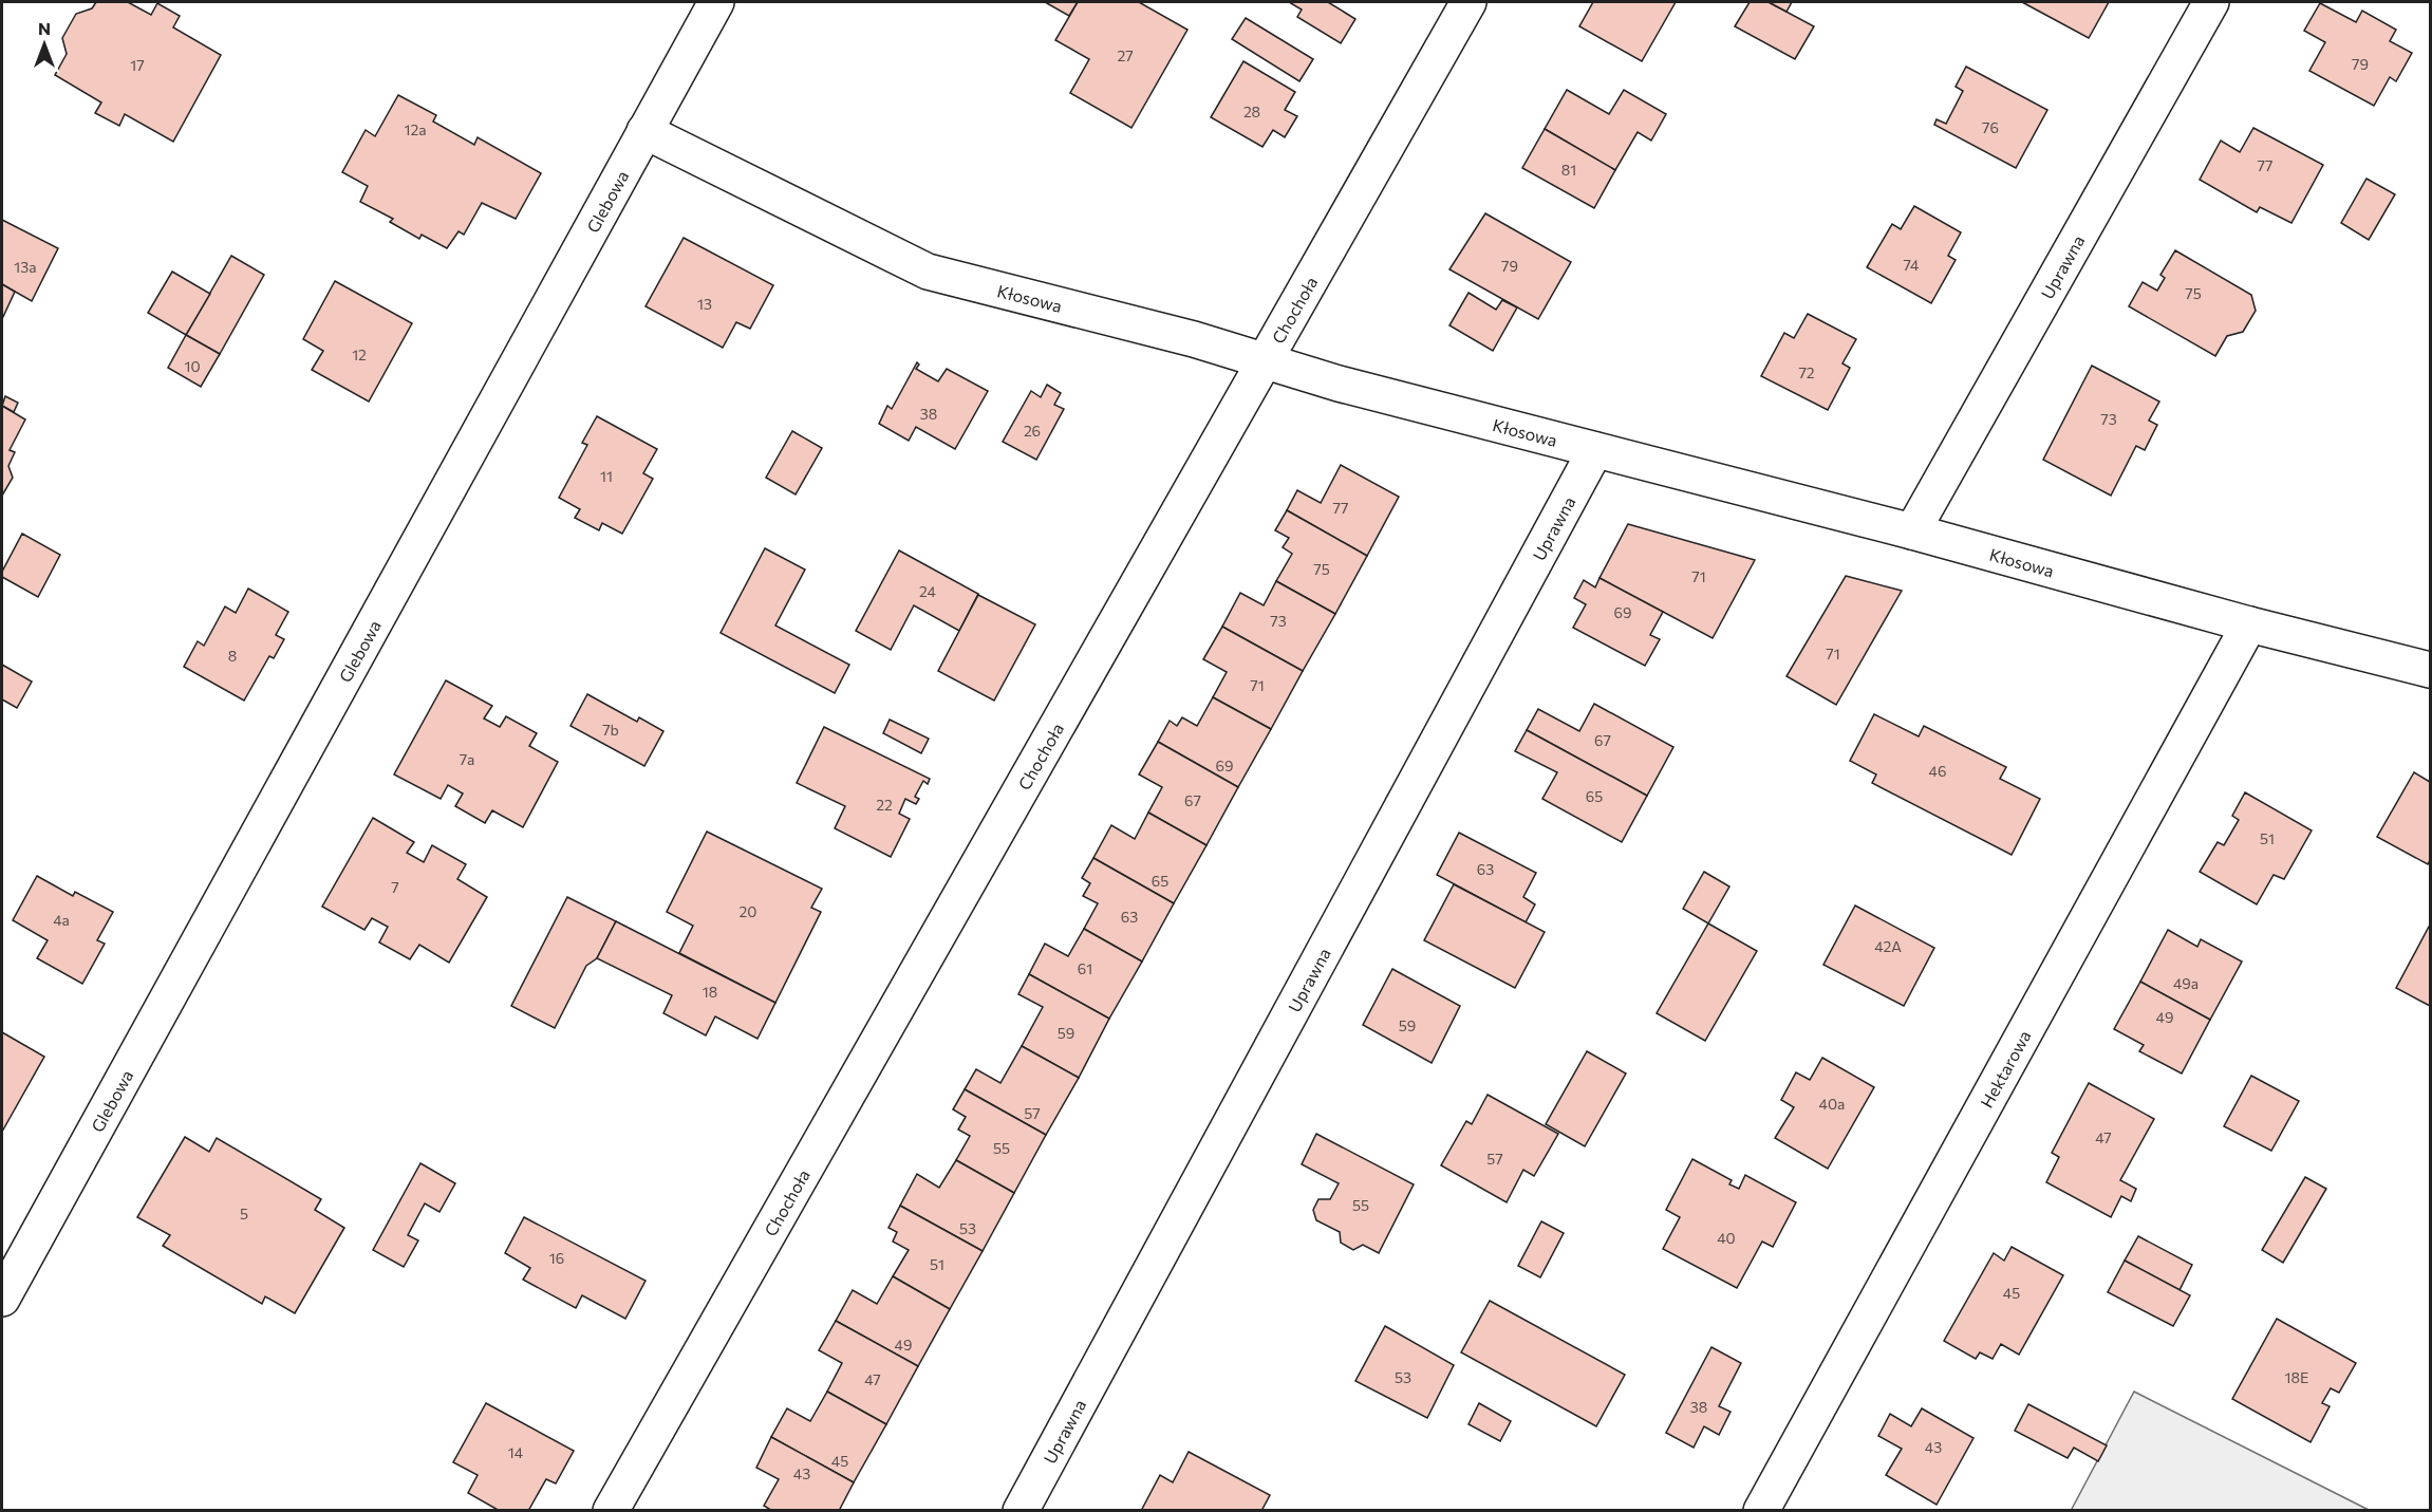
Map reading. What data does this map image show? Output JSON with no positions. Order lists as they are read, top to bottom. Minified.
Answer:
{"streets":{"street":["Glebowa","Uprawna","Kłosowa","Chochoła","Hektarowa"]},"crossings":[["Glebowa","Kłosowa"],["Uprawna","Kłosowa"],["Kłosowa","Chochoła"],["Kłosowa","Hektarowa"]],"house_numbers":["27","79","17","28","76","12a","77","81","74","79","13a","75","13","12","10","72","38","73","26","11","77","75","71","24","69","73","71","8","71","7b","67","7a","69","46","65","67","22","51","63","65","7","20","63","4a","42A","61","49a","18","49","59","59","40a","57","47","55","57","55","5","53","40","16","51","45","49","53","18E","47","38","43","14","45","43"],"north":"top"}
